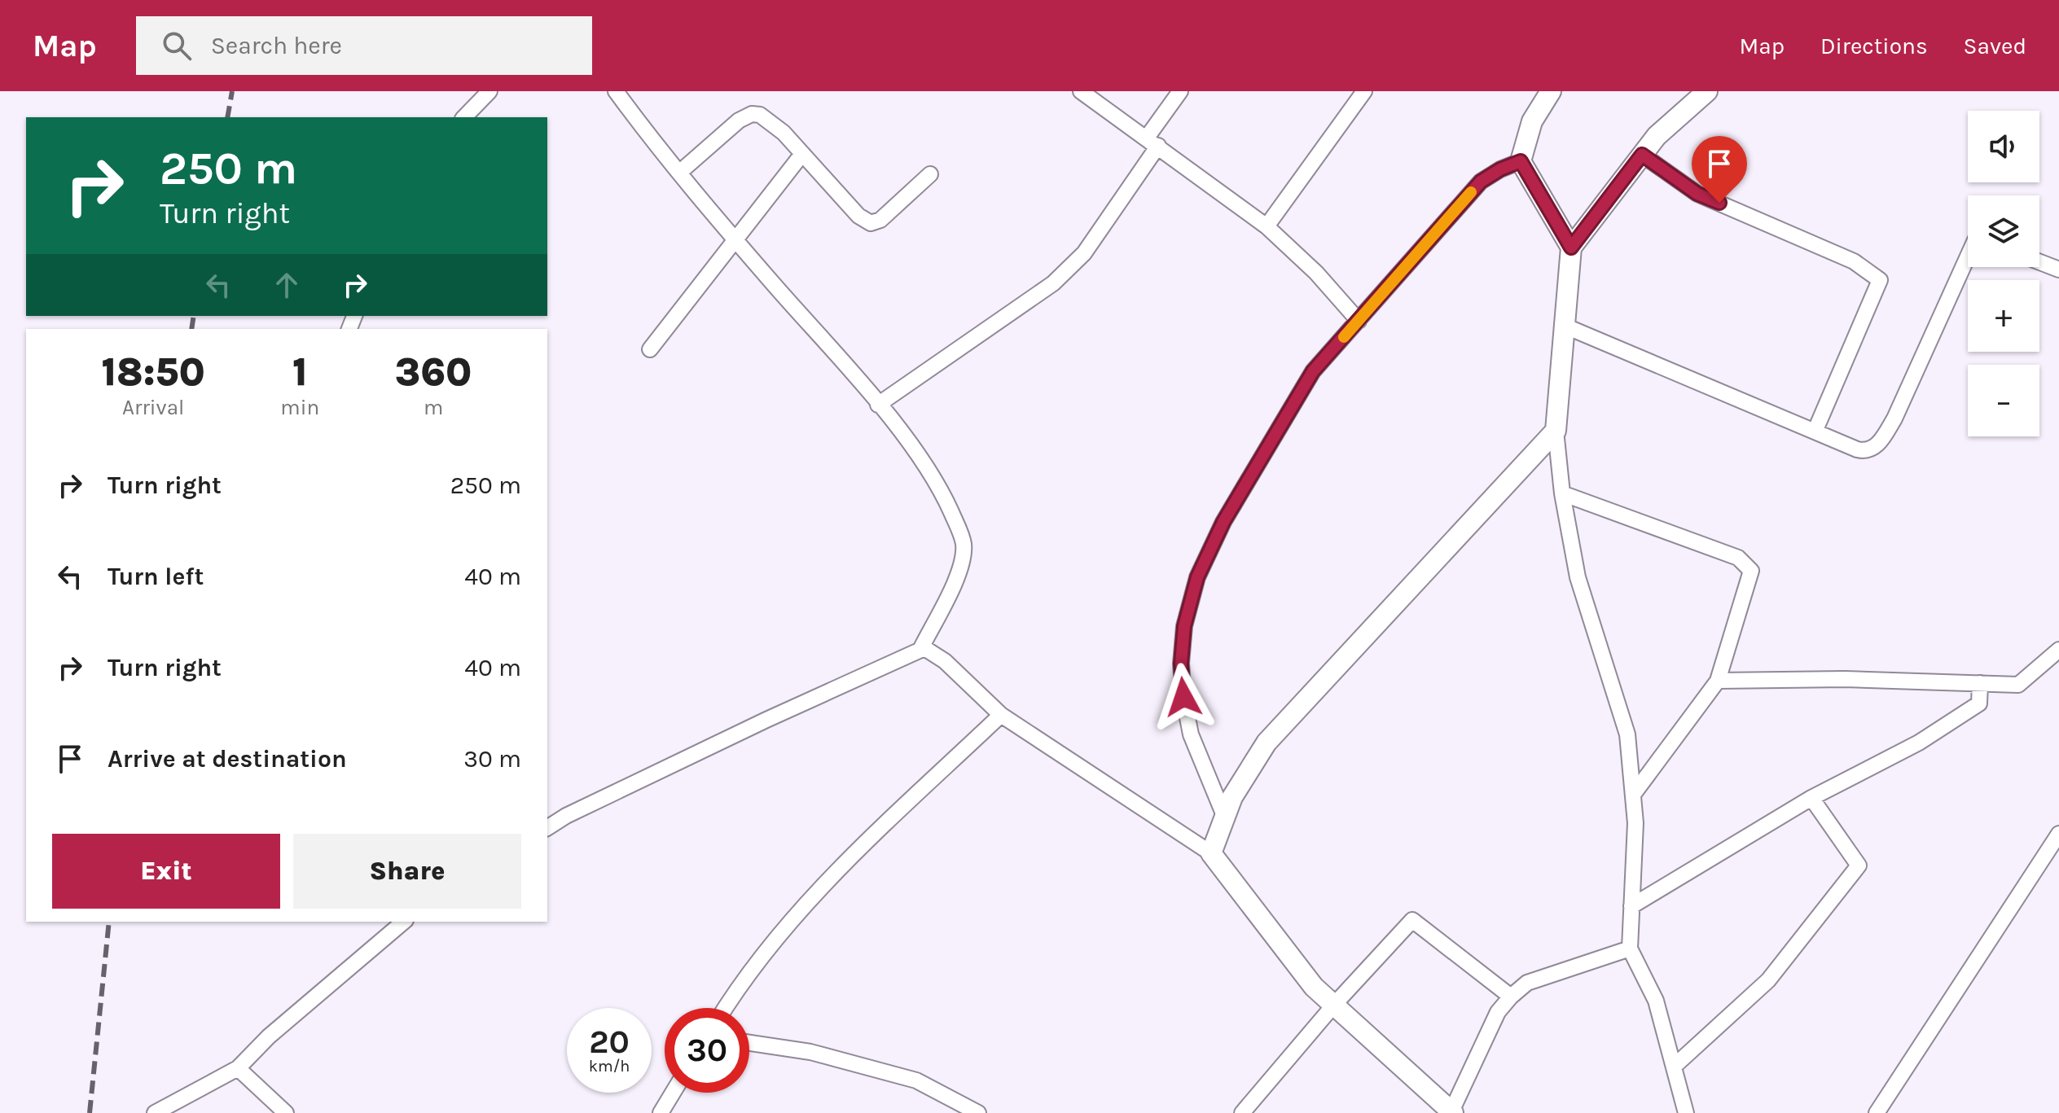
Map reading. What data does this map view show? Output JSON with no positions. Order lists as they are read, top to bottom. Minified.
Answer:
{"page":{"header":"Map","search":"Search here","nav":["Map","Directions","Saved"],"map_buttons":["+","−"],"turn":["250 m","Turn right"],"eta":["18:50","Arrival","1","min","360","m"],"list":[{"name":"Turn right","value":"250 m"},{"name":"Turn left","value":"40 m"},{"name":"Turn right","value":"40 m"},{"name":"Arrive at destination","value":"30 m"}],"buttons":["Exit","Share"],"speed":"20 km/h","limit":"30"}}
